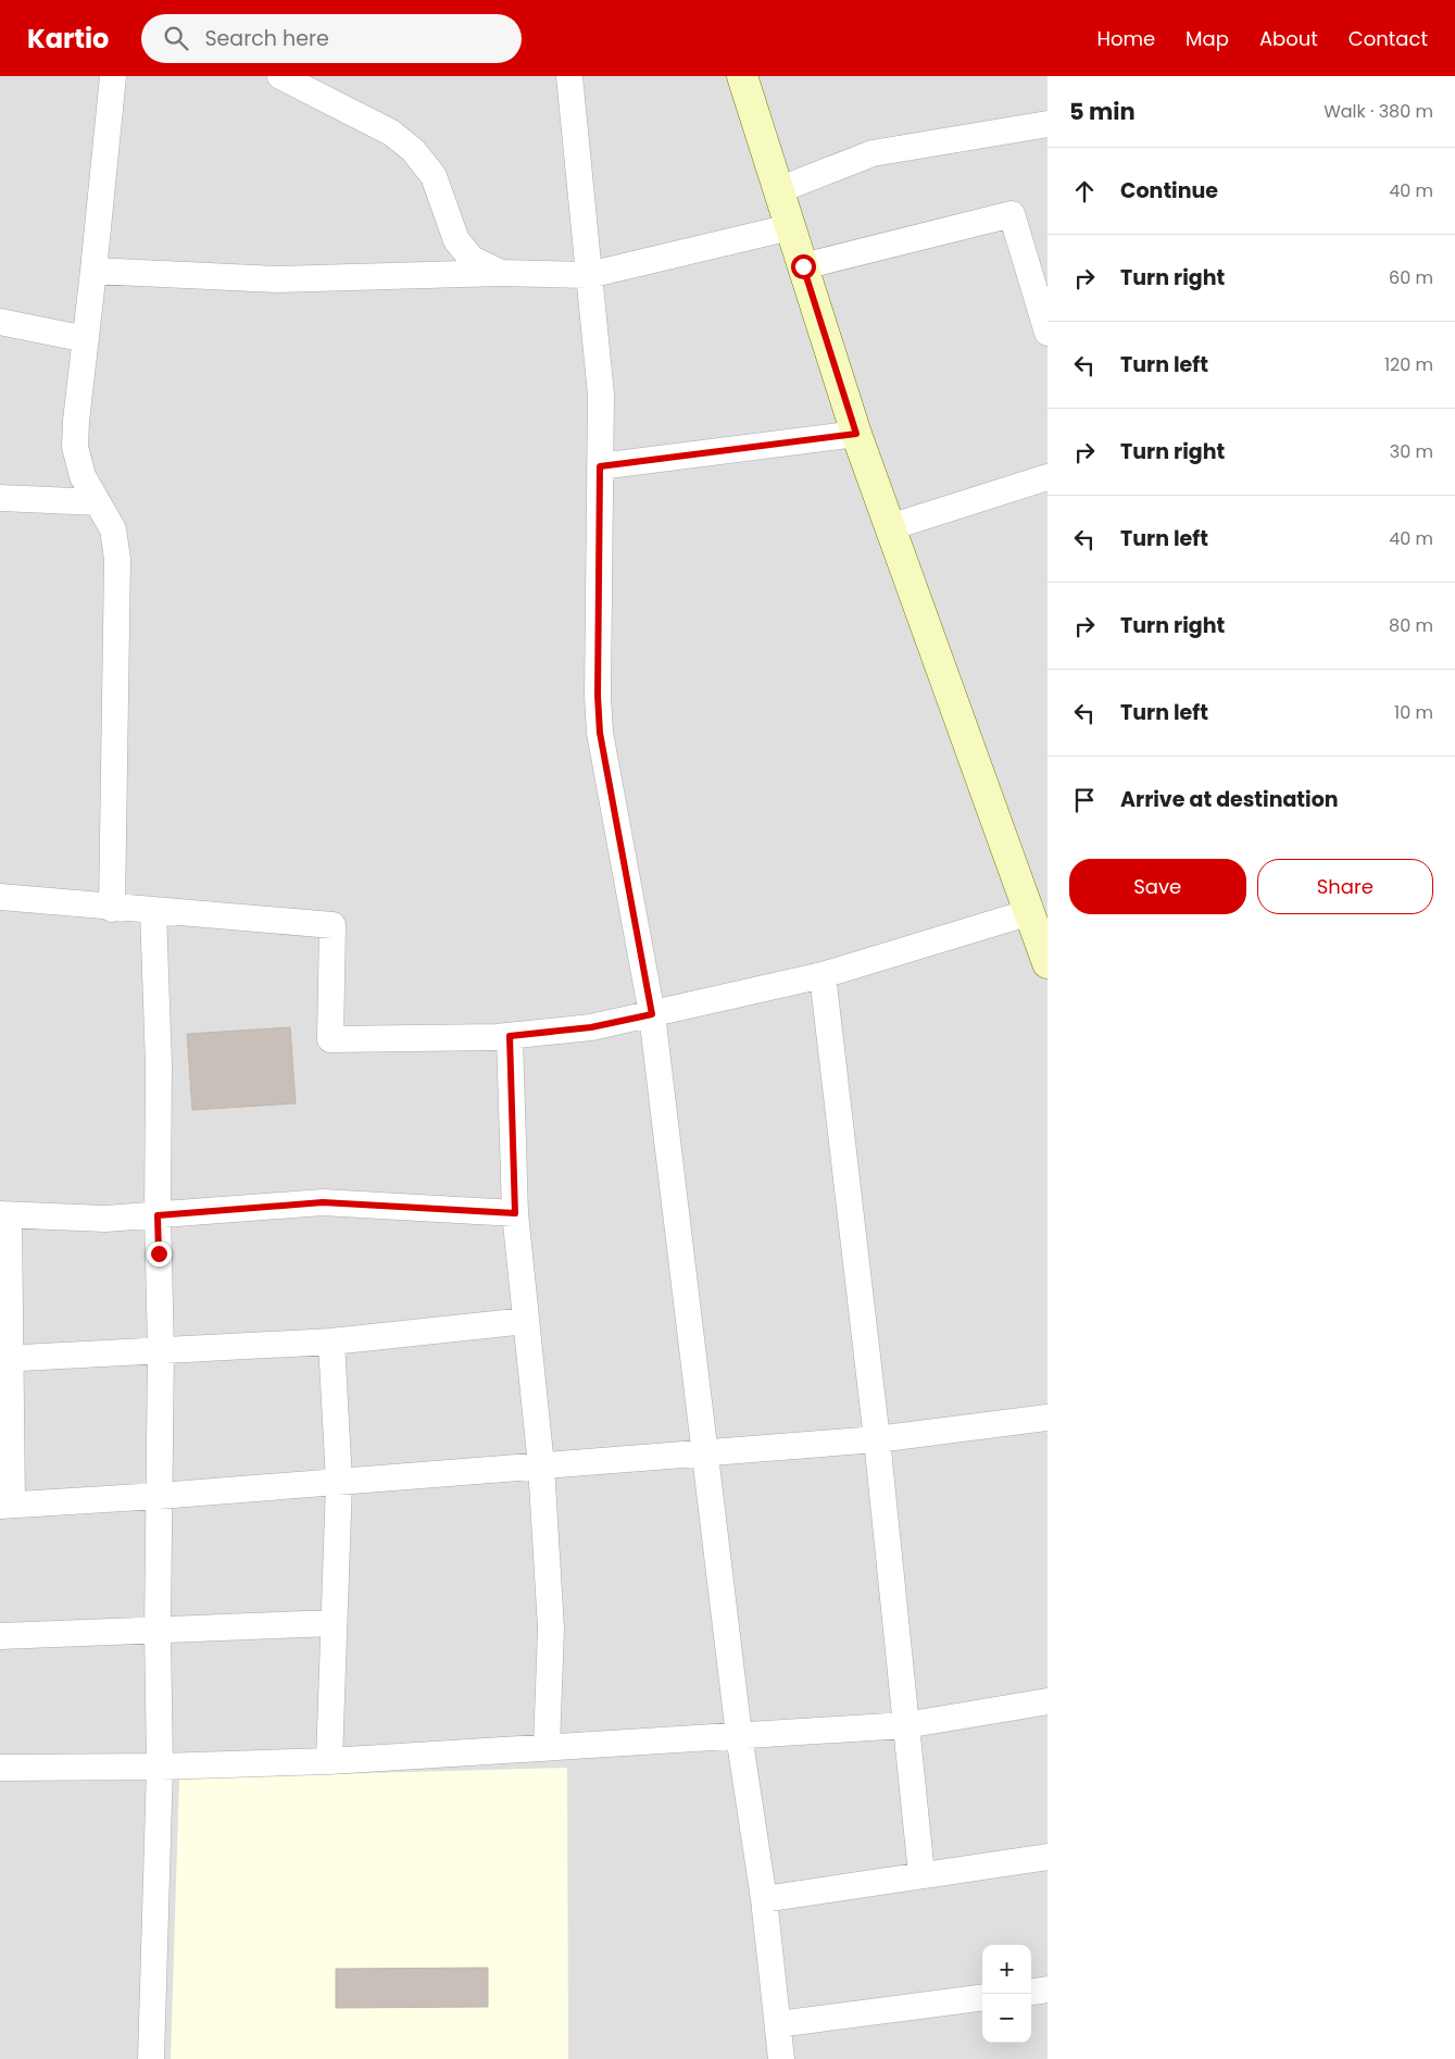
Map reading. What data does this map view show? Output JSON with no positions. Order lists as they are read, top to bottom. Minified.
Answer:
{"page":{"header":"Kartio","search":"Search here","nav":["Home","Map","About","Contact"],"heading":["5 min","Walk · 380 m"],"list":[["Continue","40 m"],["Turn right","60 m"],["Turn left","120 m"],["Turn right","30 m"],["Turn left","40 m"],["Turn right","80 m"],["Turn left","10 m"],"Arrive at destination"],"buttons":["Save","Share"],"map_buttons":["+","−"]}}
